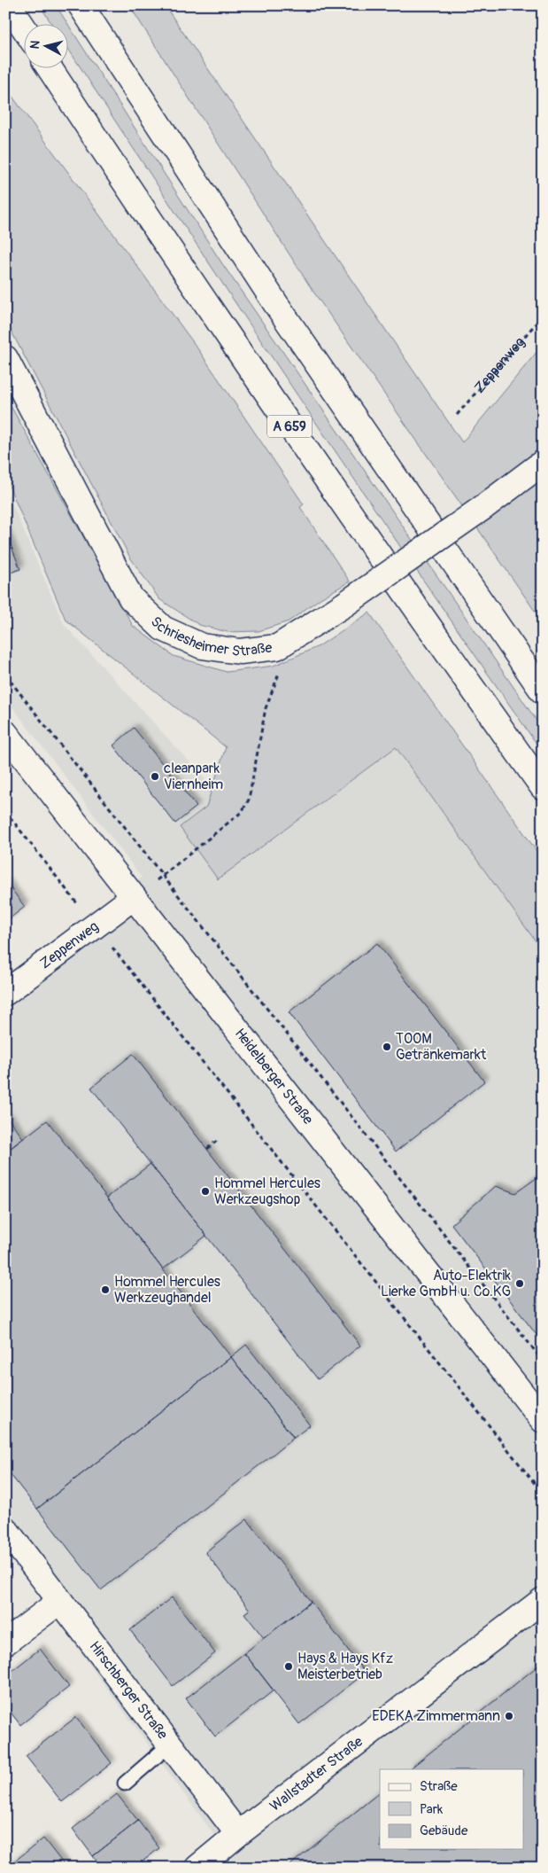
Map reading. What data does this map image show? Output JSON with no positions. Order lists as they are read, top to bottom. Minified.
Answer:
{"streets":{"main road":["Zeppenweg","A 659","Schriesheimer Straße","Heidelberger Straße","Hirschberger Straße","Wallstadter Straße"]},"crossings":[["Zeppenweg","Heidelberger Straße"],["Hirschberger Straße","Wallstadter Straße"]],"places":["cleanpark Viernheim","TOOM Getränkemarkt","Hommel Hercules Werkzeugshop","Auto-Elektrik Lierke GmbH u. Co.KG","Hommel Hercules Werkzeughandel","Hays & Hays Kfz Meisterbetrieb","EDEKA Zimmermann"],"legend":["Straße","Park","Gebäude"],"north":"left"}
